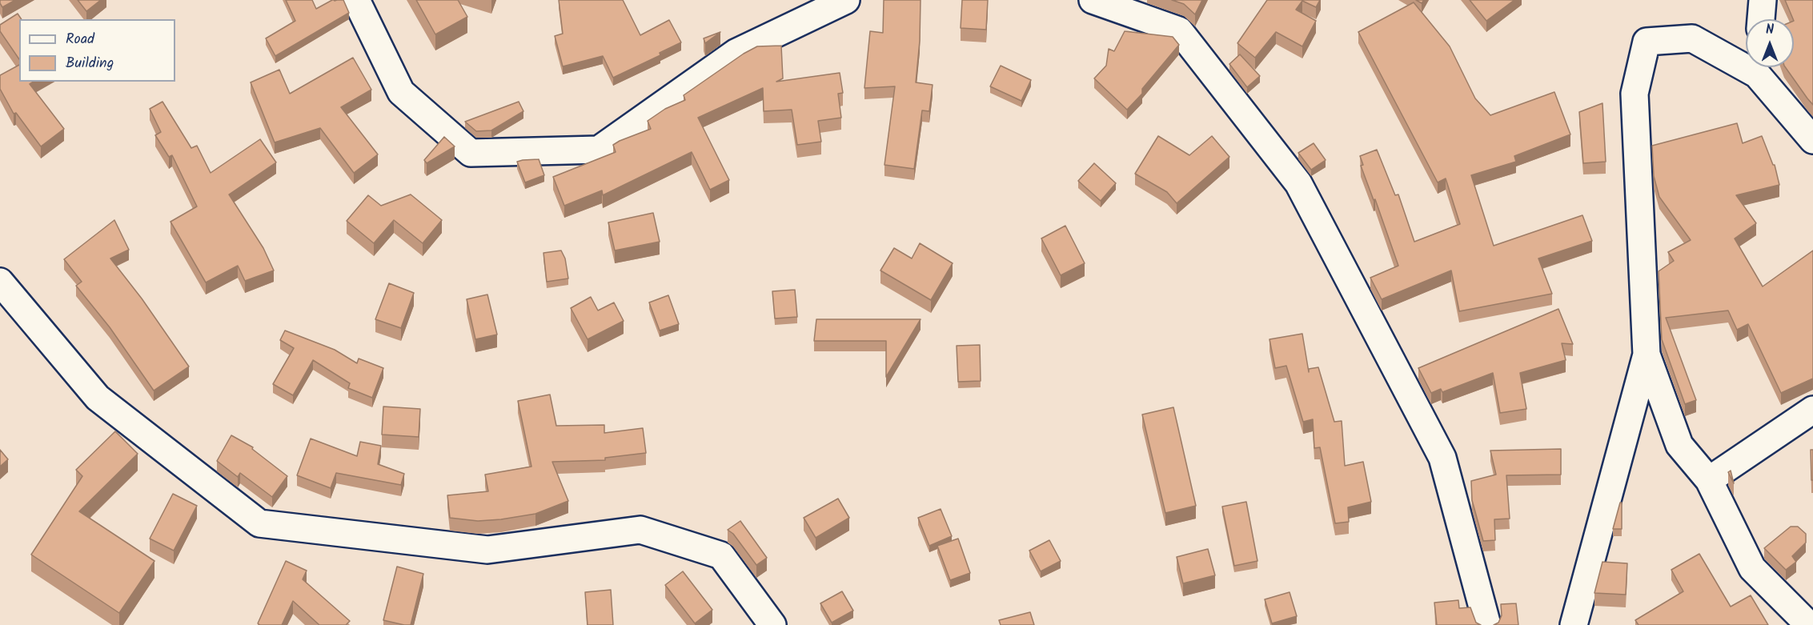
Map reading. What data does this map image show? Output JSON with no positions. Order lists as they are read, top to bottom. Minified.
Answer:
{"legend":["Road","Building"],"north":"top"}
